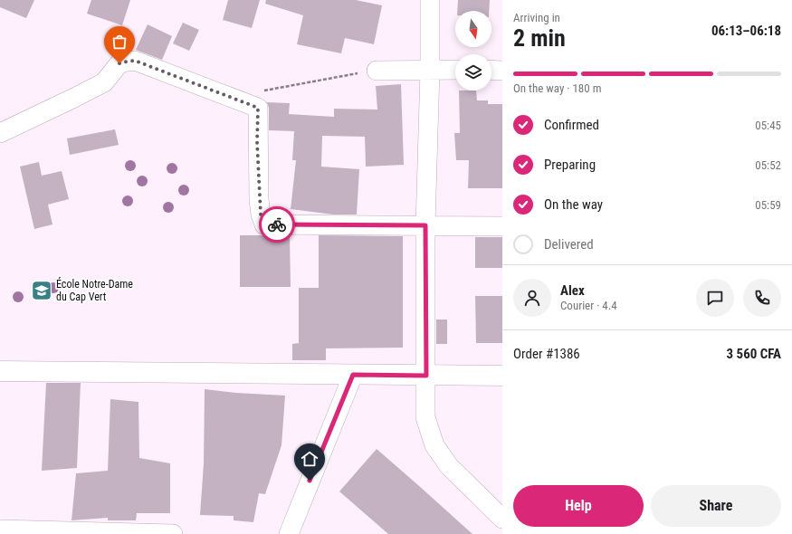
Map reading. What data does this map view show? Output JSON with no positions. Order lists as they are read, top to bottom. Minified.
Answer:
{"places":{"school or university":["École Notre-Dame du Cap Vert"]},"north":"bottom","page":{"heading":["2 min","Arriving in","06:13–06:18"],"panel":["Alex","Courier · 4.4","Order #1386","3 560 CFA"],"bar":"On the way · 180 m","list":[["Confirmed","05:45"],["Preparing","05:52"],["On the way","05:59"],"Delivered"],"buttons":["Help","Share"]}}
